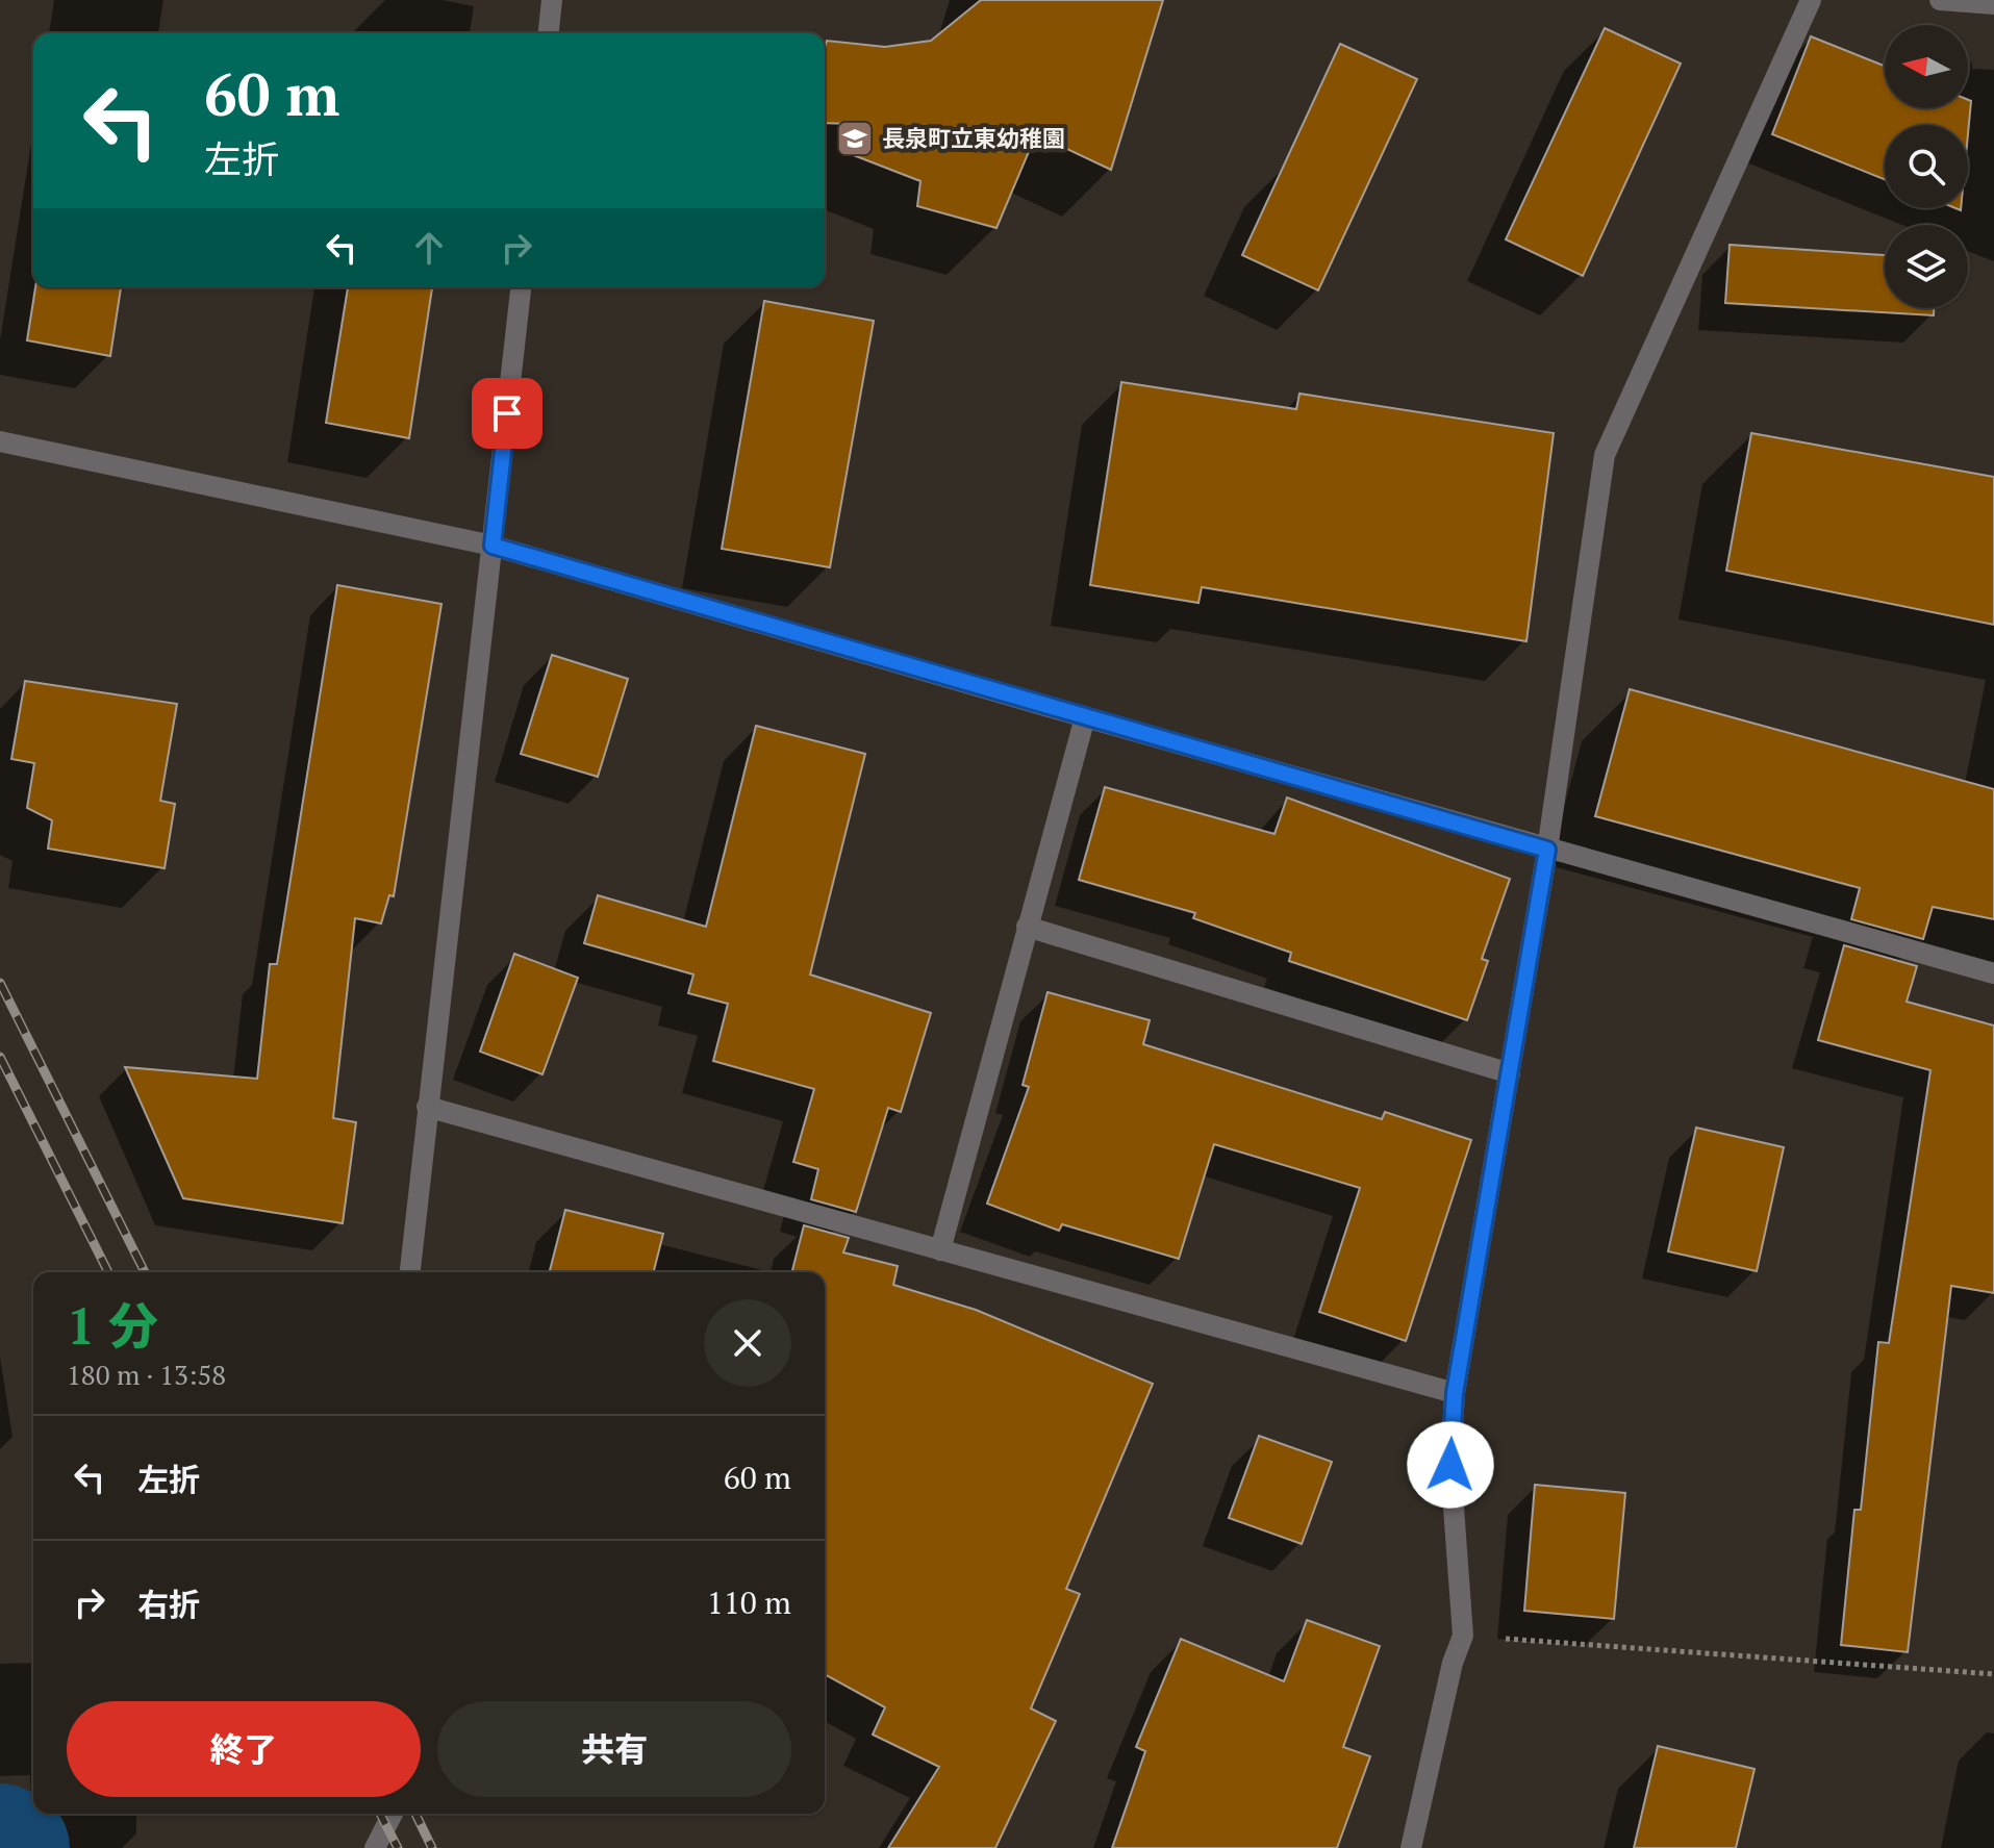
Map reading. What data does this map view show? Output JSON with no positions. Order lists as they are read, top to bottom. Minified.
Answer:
{"places":{"school or university":["長泉町立東幼稚園"]},"north":"left","page":{"turn":["60 m","左折"],"heading":["1 分","180 m · 13:58"],"list":[{"name":"左折","value":"60 m"},{"name":"右折","value":"110 m"}],"buttons":["終了","共有"]}}
